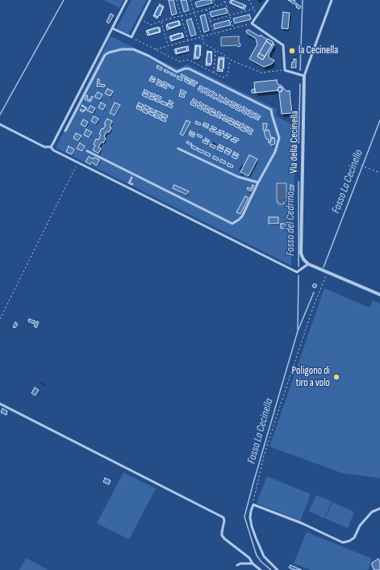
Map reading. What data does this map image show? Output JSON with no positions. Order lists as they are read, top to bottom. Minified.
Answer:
{"streets":{"street":["Via della Cecinella"]},"water":["Fosso La Cecinella","Fosso del Cedrino"],"places":["la Cecinella","Poligono di tiro a volo"]}
